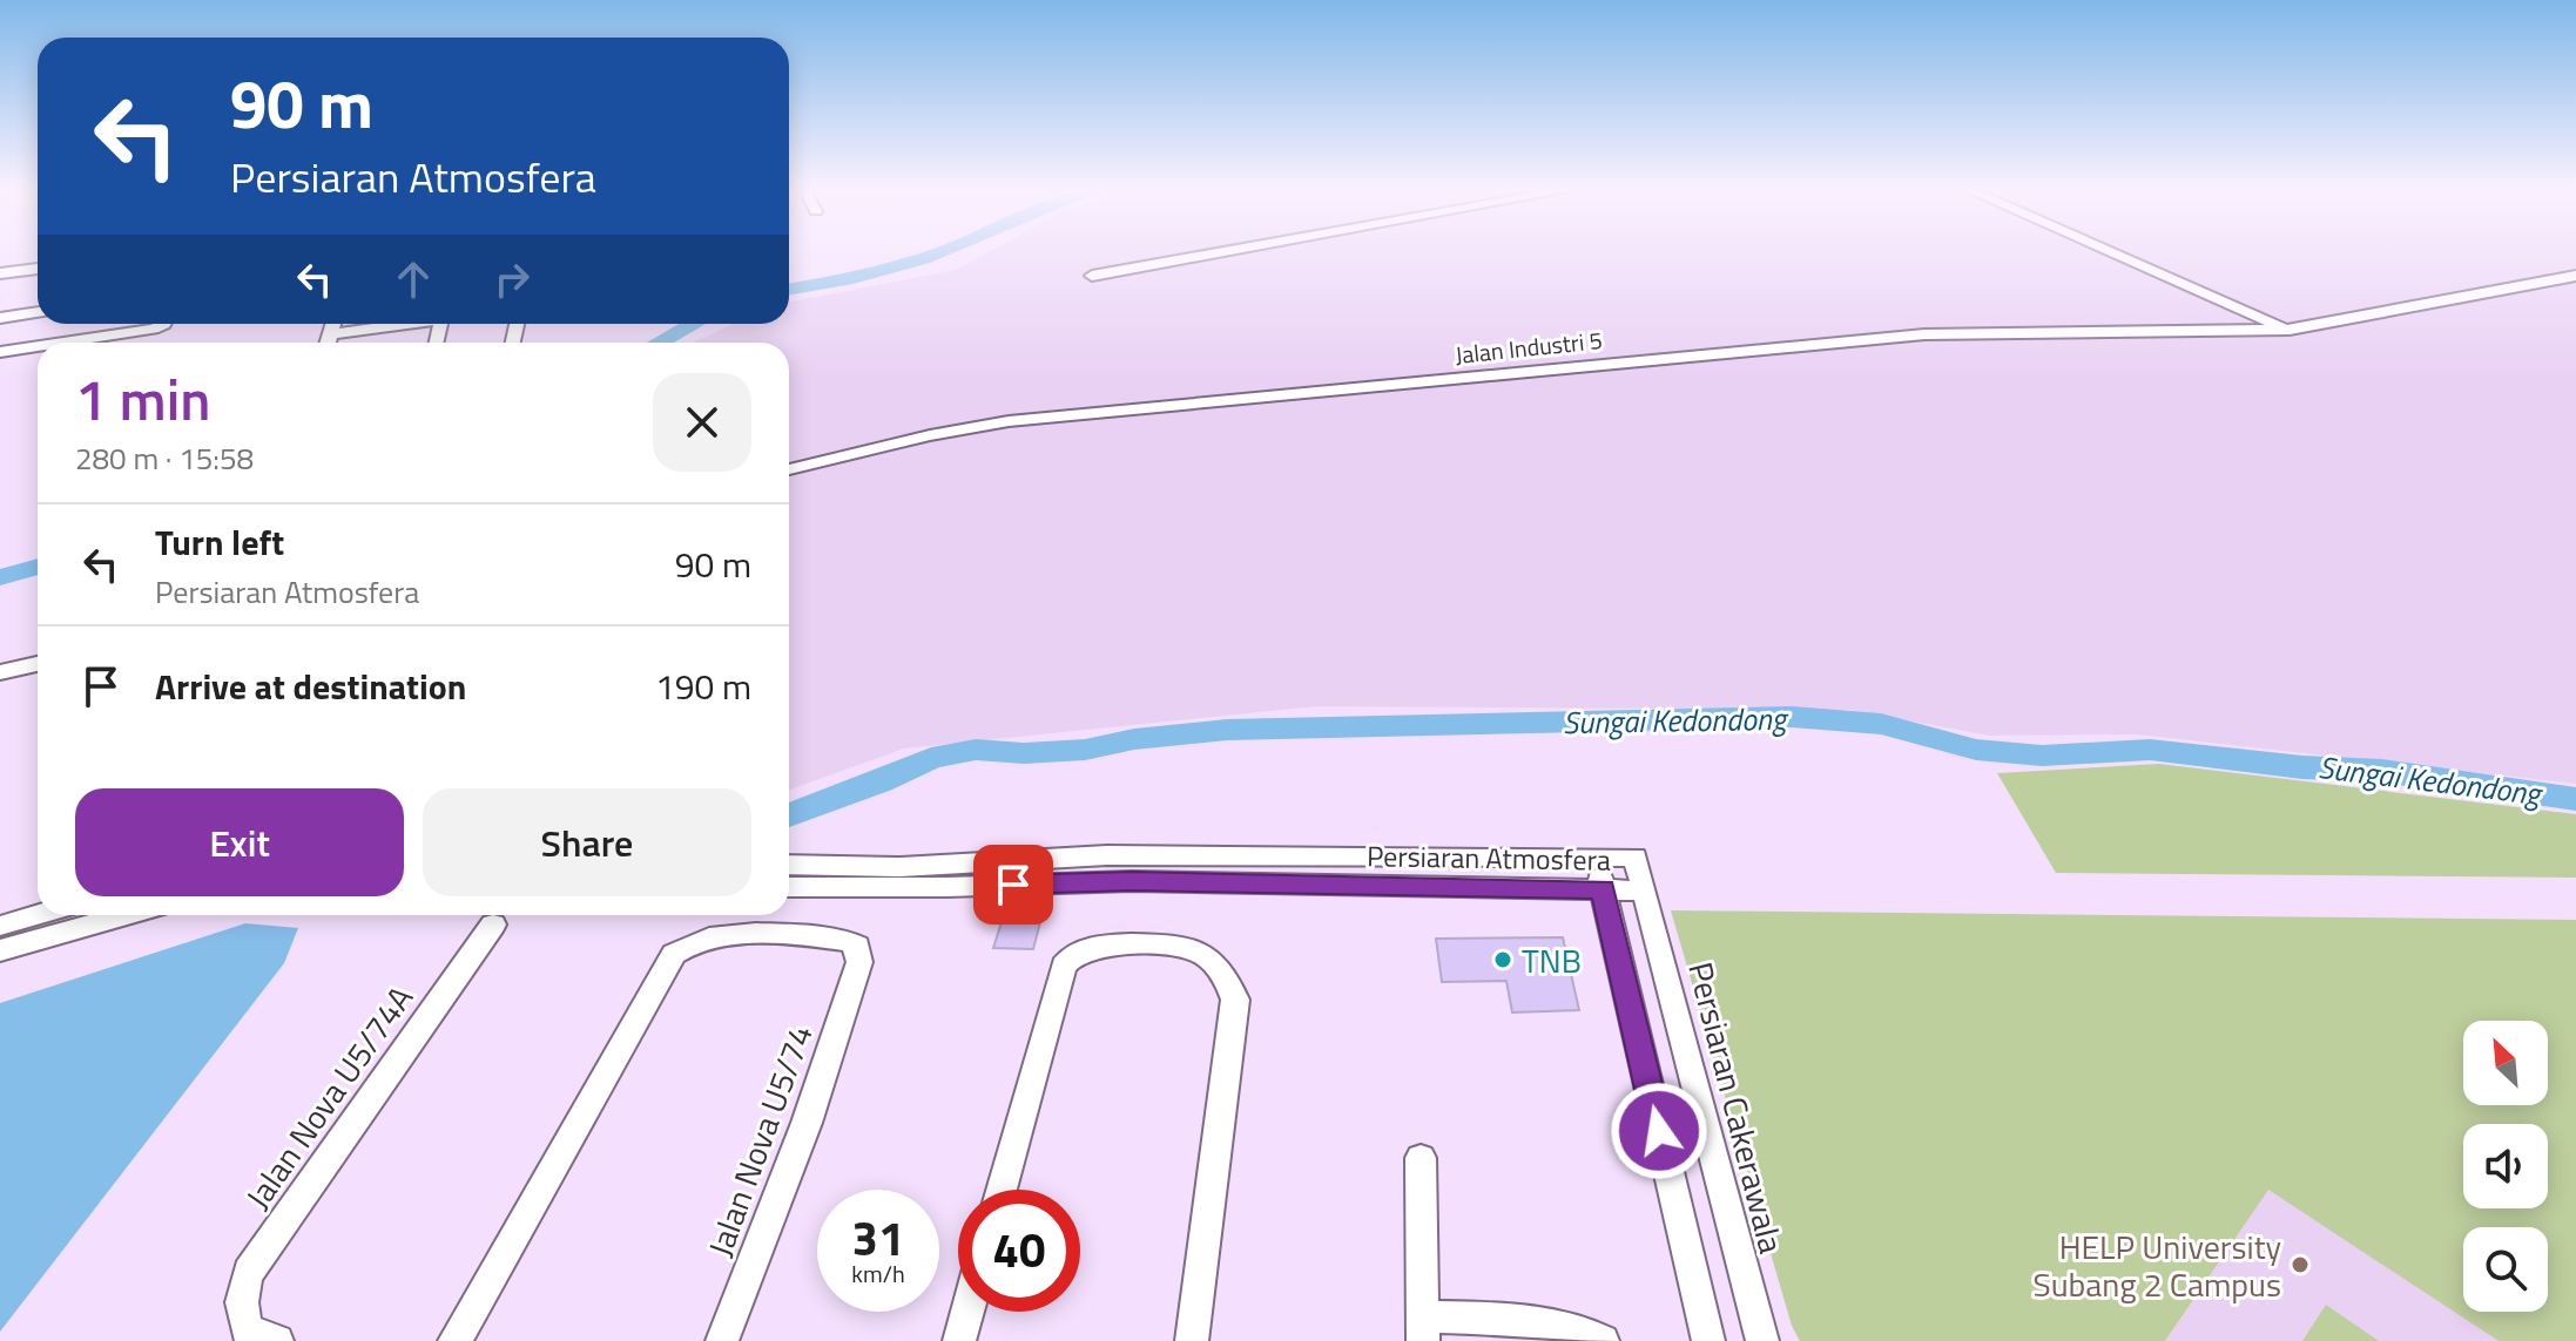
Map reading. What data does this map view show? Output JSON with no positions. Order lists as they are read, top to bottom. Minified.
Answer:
{"streets":{"street":["Jalan Industri 5","Persiaran Atmosfera","Jalan Nova U5/74A","Persiaran Cakerawala","Jalan Nova U5/74"]},"crossings":[["Persiaran Atmosfera","Persiaran Cakerawala"]],"water":["Sungai Kedondong"],"places":["TNB","HELP University Subang 2 Campus"],"north":"top left","page":{"turn":["90 m","Persiaran Atmosfera"],"heading":["1 min","280 m · 15:58"],"list":[{"name":"Turn left","note":"Persiaran Atmosfera","value":"90 m"},{"name":"Arrive at destination","value":"190 m"}],"buttons":["Exit","Share"],"speed":"31 km/h","limit":"40"}}
